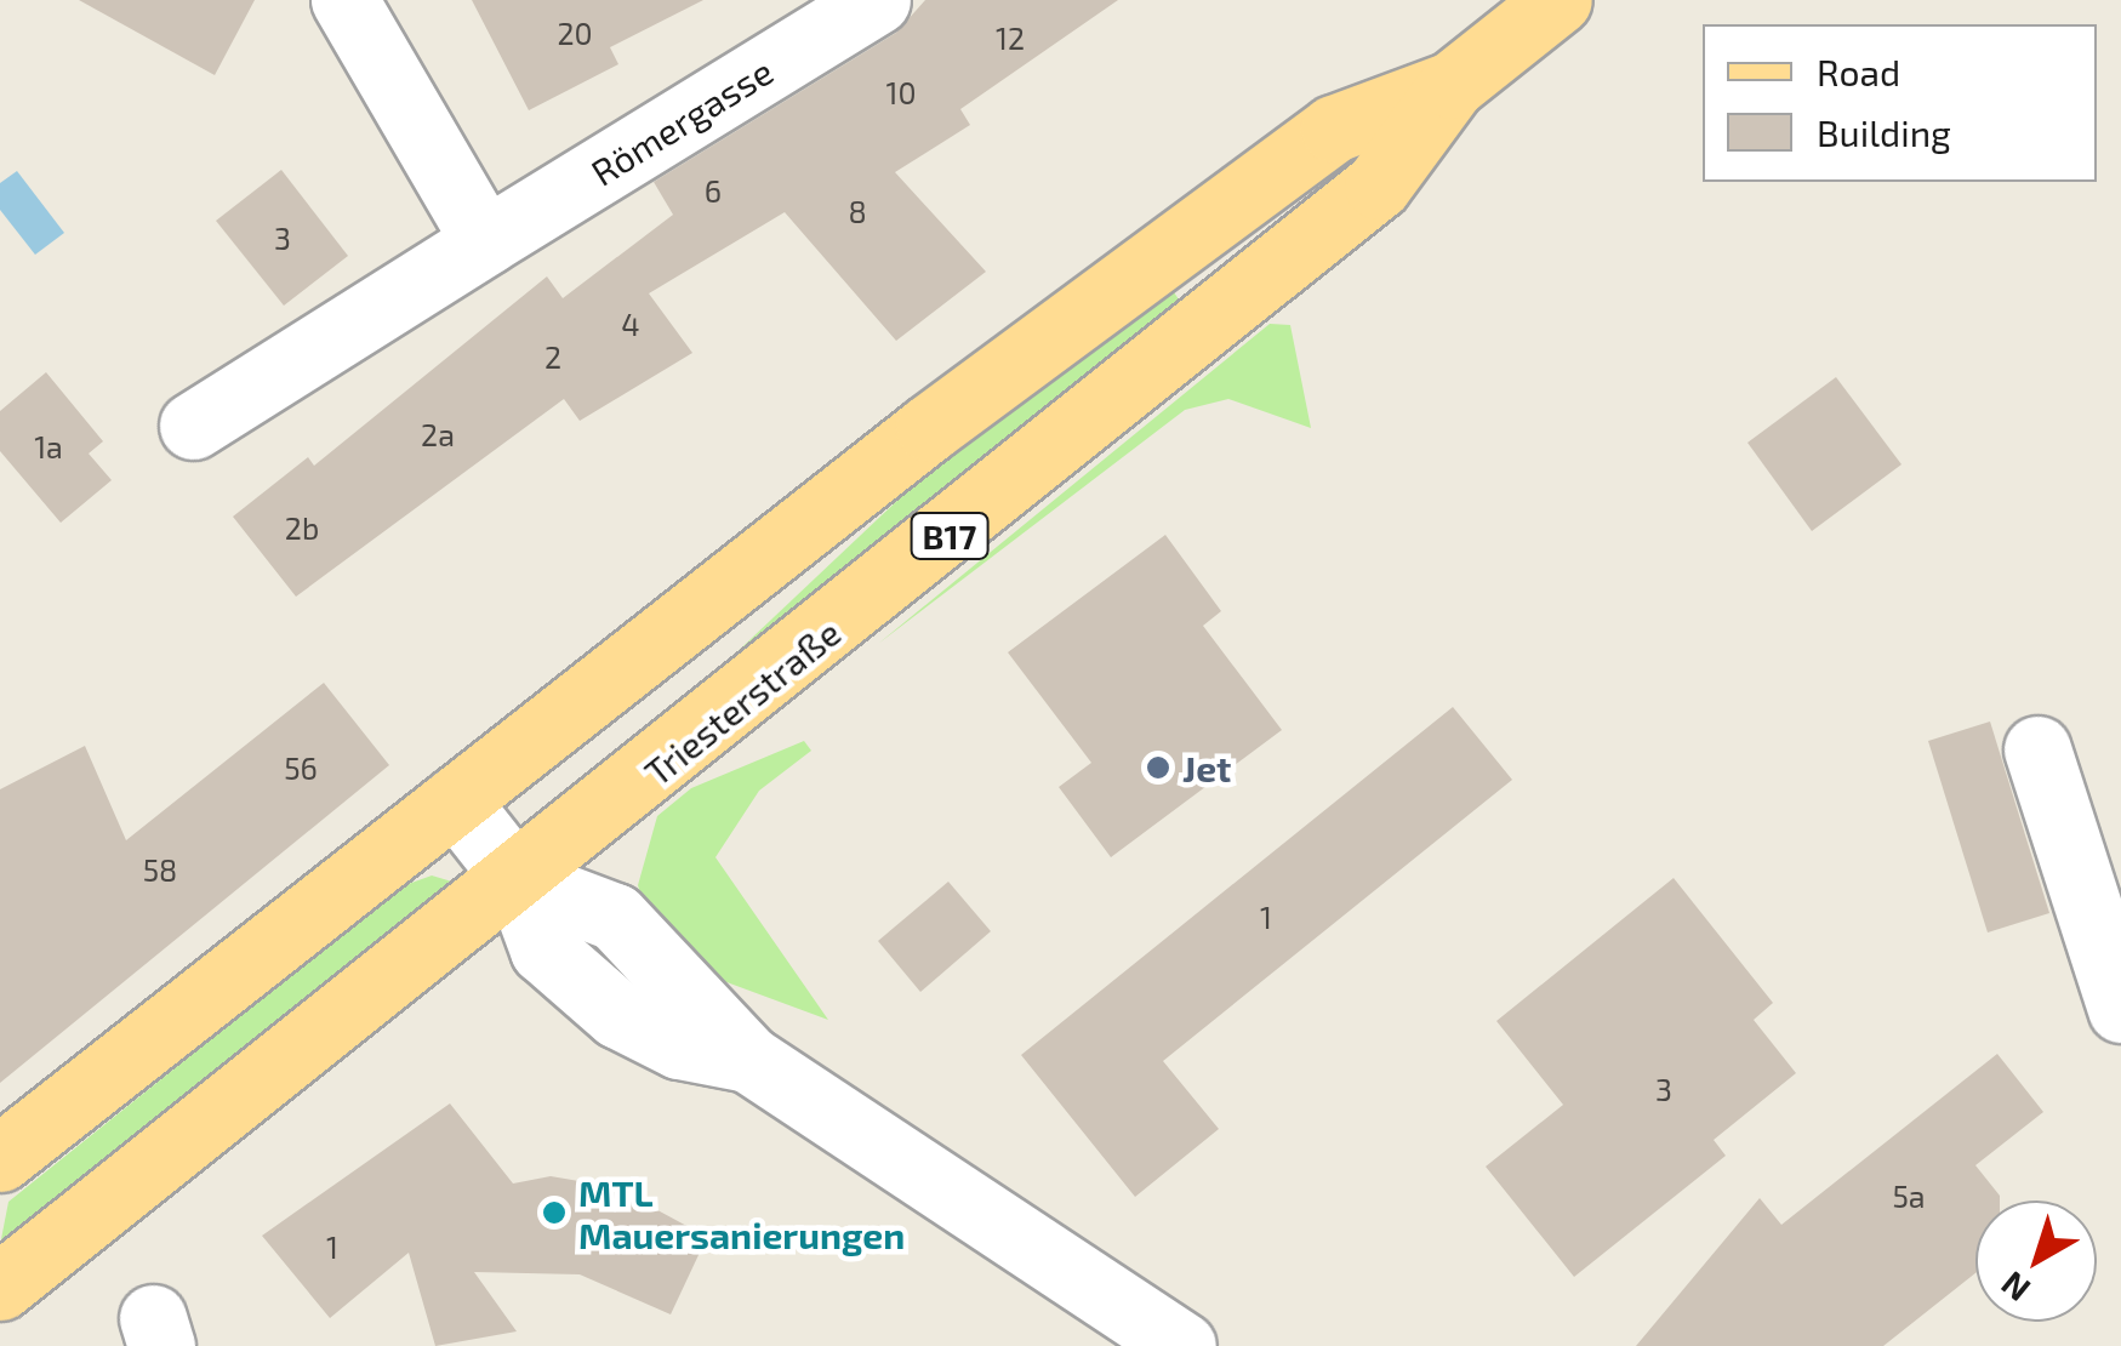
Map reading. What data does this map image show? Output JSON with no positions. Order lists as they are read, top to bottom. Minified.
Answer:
{"streets":{"main road":["B17","Triesterstraße"],"street":["Römergasse"]},"places":["Jet","MTL Mauersanierungen"],"house_numbers":["20","12","10","6","8","3","4","2","2a","1a","2b","56","58","1","3","5a","1"],"legend":["Road","Building"],"north":"bottom left"}
